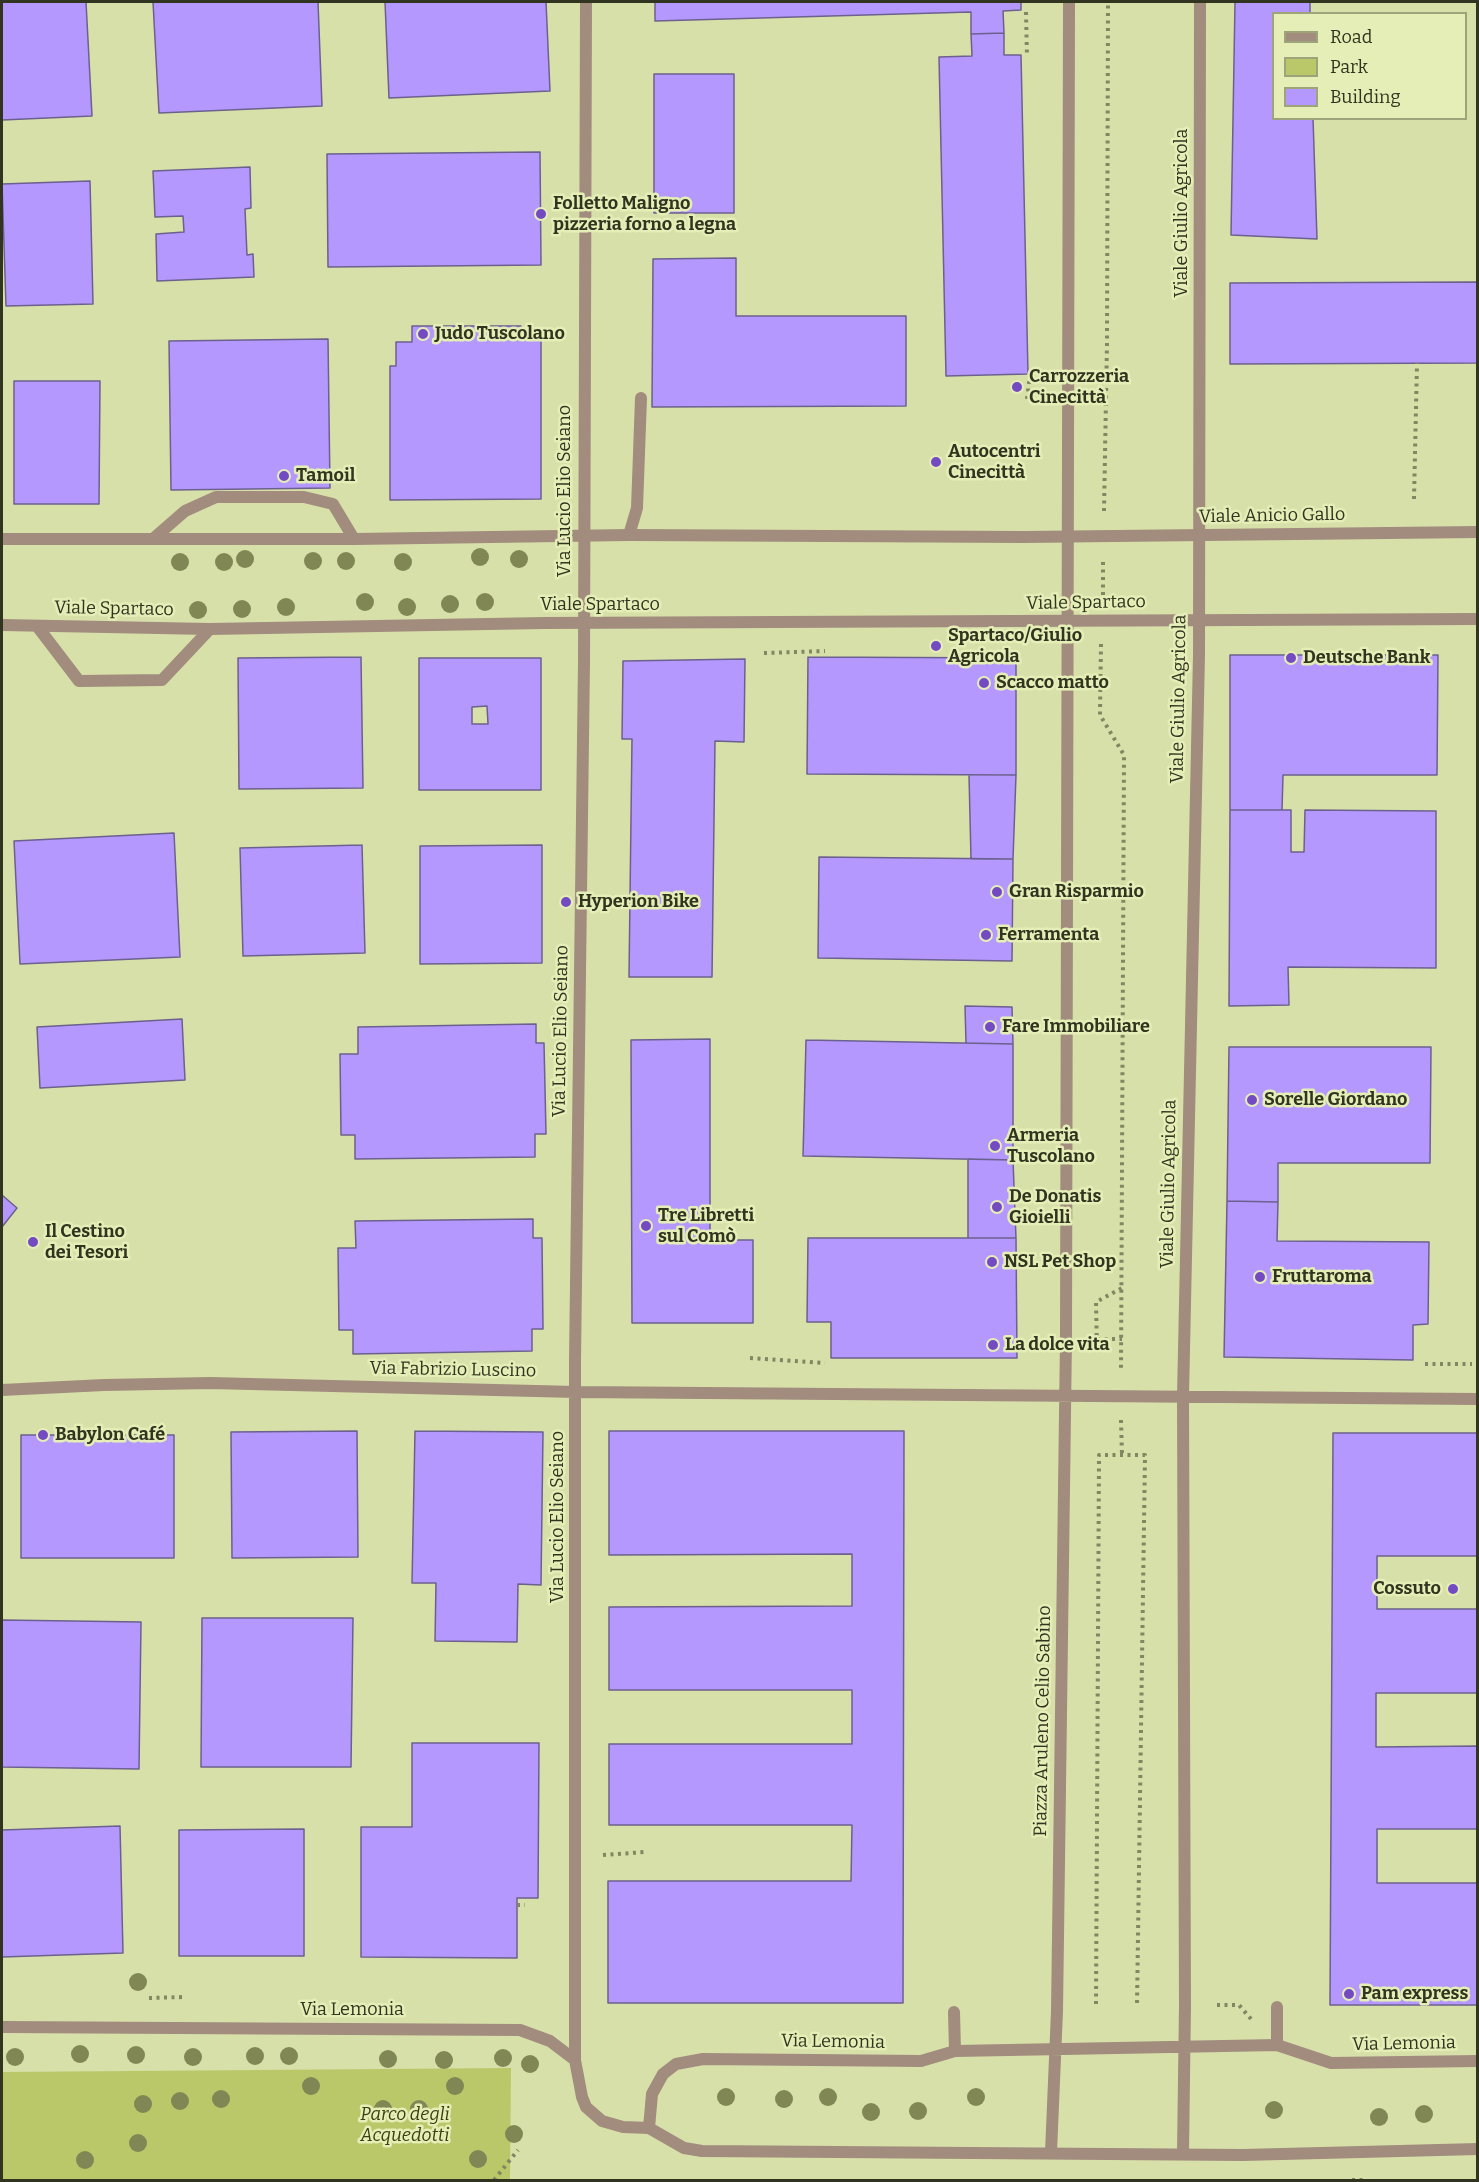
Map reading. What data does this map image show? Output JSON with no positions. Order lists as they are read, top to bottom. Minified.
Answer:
{"streets":{"street":["Viale Giulio Agricola","Via Lucio Elio Seiano","Viale Anicio Gallo","Viale Spartaco","Via Fabrizio Luscino","Piazza Aruleno Celio Sabino","Via Lemonia"]},"crossings":[["Viale Giulio Agricola","Viale Anicio Gallo"],["Viale Giulio Agricola","Viale Spartaco"],["Via Lucio Elio Seiano","Viale Spartaco"],["Via Lucio Elio Seiano","Via Fabrizio Luscino"],["Via Lucio Elio Seiano","Via Lemonia"],["Via Fabrizio Luscino","Piazza Aruleno Celio Sabino"]],"parks":["Parco degli Acquedotti"],"places":["Folletto Maligno pizzeria forno a legna","Judo Tuscolano","Carrozzeria Cinecittà","Autocentri Cinecittà","Tamoil","Spartaco/Giulio Agricola","Deutsche Bank","Scacco matto","Gran Risparmio","Hyperion Bike","Ferramenta","Fare Immobiliare","Sorelle Giordano","Armeria Tuscolano","De Donatis Gioielli","Tre Libretti sul Comò","Il Cestino dei Tesori","NSL Pet Shop","Fruttaroma","La dolce vita","Babylon Café","Cossuto","Pam express"],"legend":["Road","Park","Building"]}
